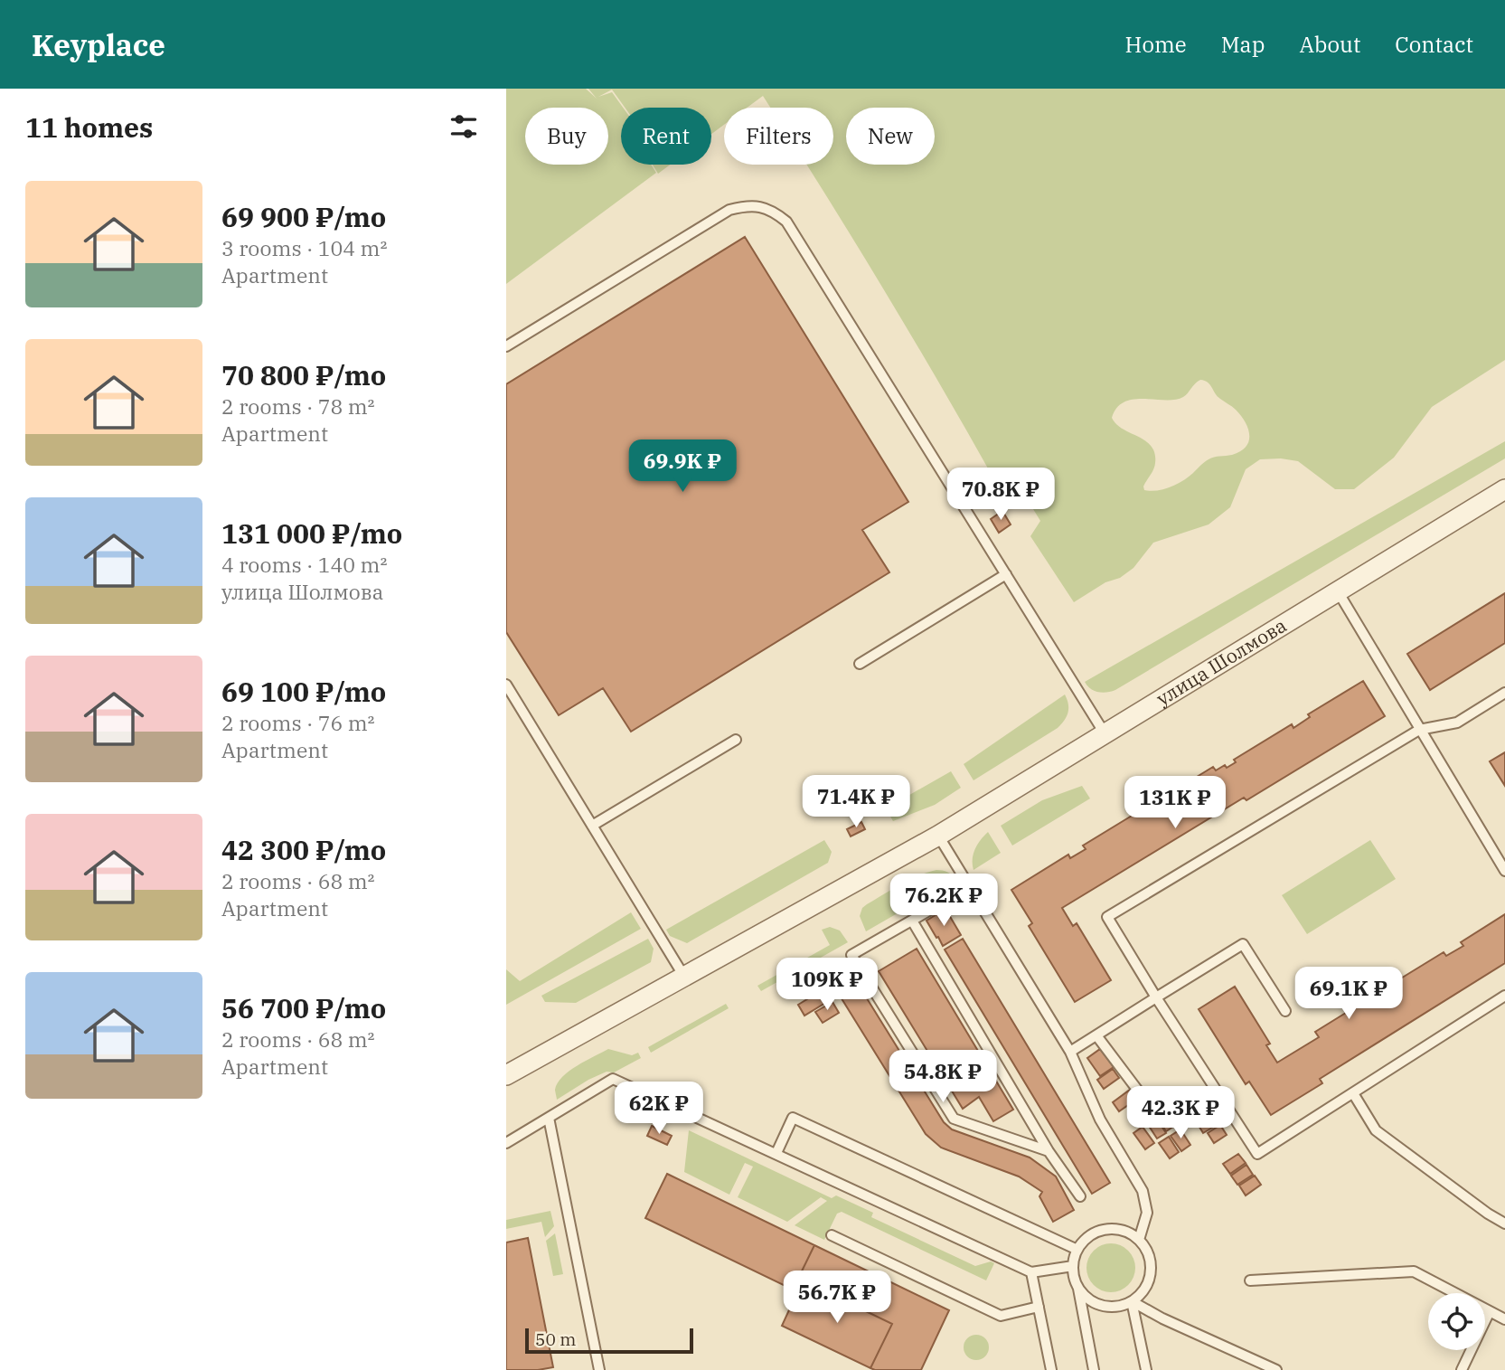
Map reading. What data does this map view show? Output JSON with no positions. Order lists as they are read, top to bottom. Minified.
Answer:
{"streets":{"street":["улица Шолмова"]},"scale_bar":"50 m","page":{"header":"Keyplace","nav":["Home","Map","About","Contact"],"heading":"11 homes","chip":["Buy","Rent","Filters","New"],"list":[{"name":"69 900 ₽/mo","note":"3 rooms · 104 m² · Apartment"},{"name":"70 800 ₽/mo","note":"2 rooms · 78 m² · Apartment"},{"name":"131 000 ₽/mo","note":"4 rooms · 140 m² · улица Шолмова"},{"name":"69 100 ₽/mo","note":"2 rooms · 76 m² · Apartment"},{"name":"42 300 ₽/mo","note":"2 rooms · 68 m² · Apartment"},{"name":"56 700 ₽/mo","note":"2 rooms · 68 m² · Apartment"}],"price":["69.9K ₽","70.8K ₽","71.4K ₽","131K ₽","76.2K ₽","109K ₽","69.1K ₽","54.8K ₽","62K ₽","42.3K ₽","56.7K ₽"],"scale":"50 m"}}
